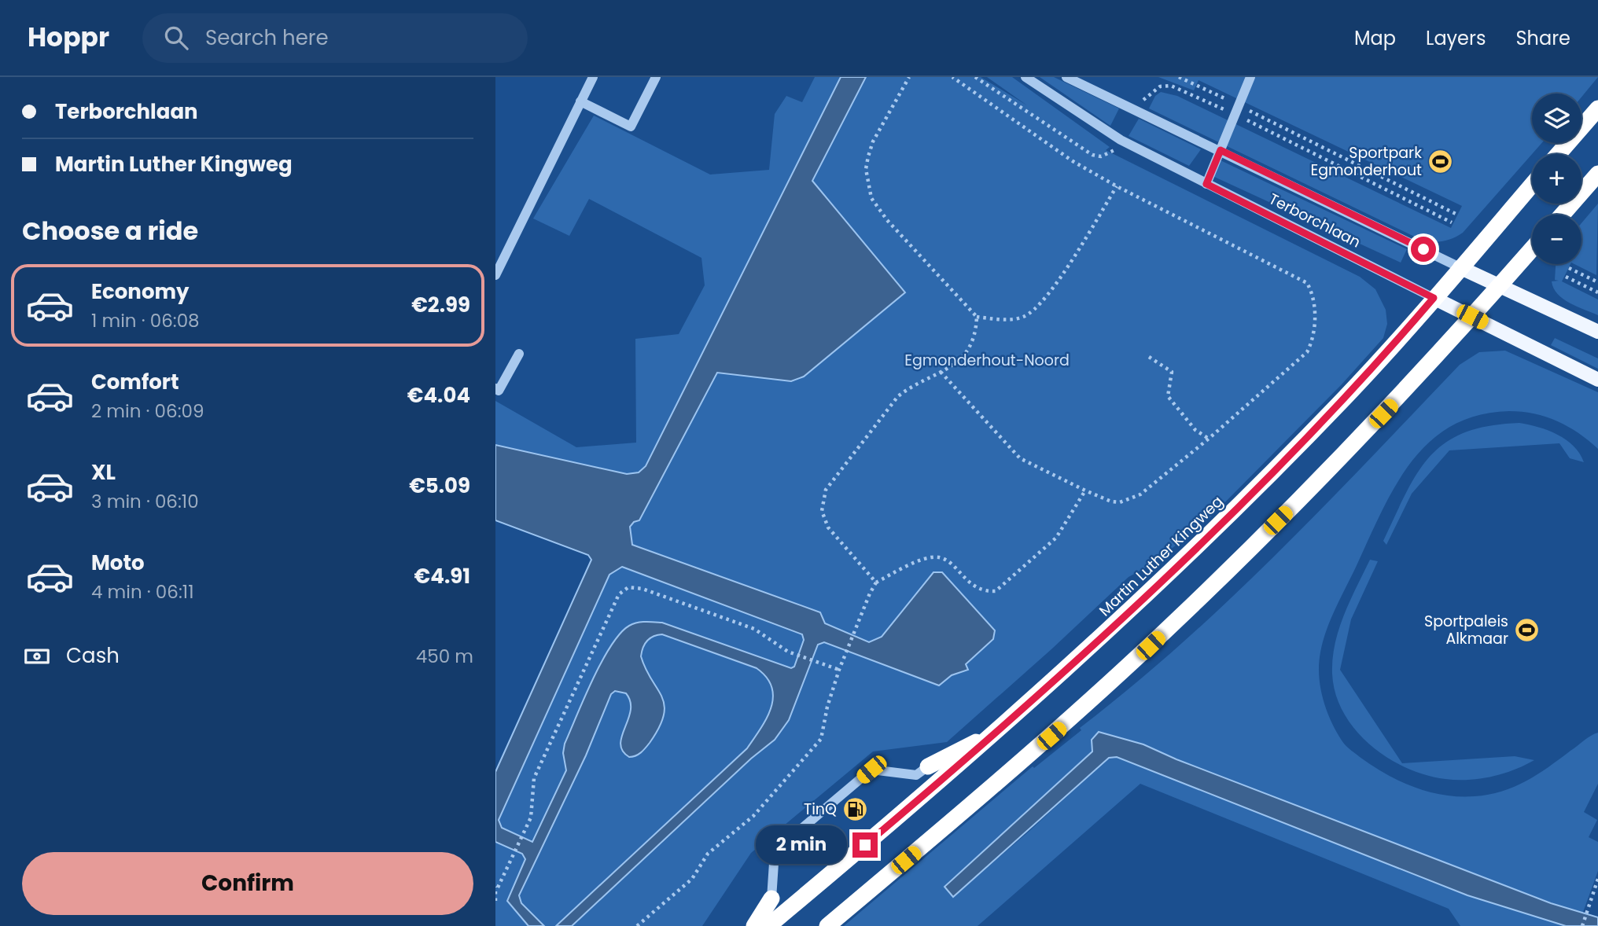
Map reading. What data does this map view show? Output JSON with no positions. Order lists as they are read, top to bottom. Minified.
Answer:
{"streets":{"highway":["Martin Luther Kingweg"],"main road":["Terborchlaan"]},"crossings":[["Terborchlaan","Martin Luther Kingweg"]],"parks":["Egmonderhout-Noord"],"places":{"sports":["Sportpark Egmonderhout","Sportpaleis Alkmaar"],"fuel station":["TinQ"]},"page":{"header":"Hoppr","search":"Search here","nav":["Map","Layers","Share"],"banner":["Terborchlaan","Martin Luther Kingweg"],"map_buttons":["+","−"],"heading":"Choose a ride","list":[{"name":"Economy","note":"1 min · 06:08","value":"€2.99"},{"name":"Comfort","note":"2 min · 06:09","value":"€4.04"},{"name":"XL","note":"3 min · 06:10","value":"€5.09"},{"name":"Moto","note":"4 min · 06:11","value":"€4.91"}],"pay":["Cash","450 m"],"bubble":"2 min","buttons":"Confirm"}}
